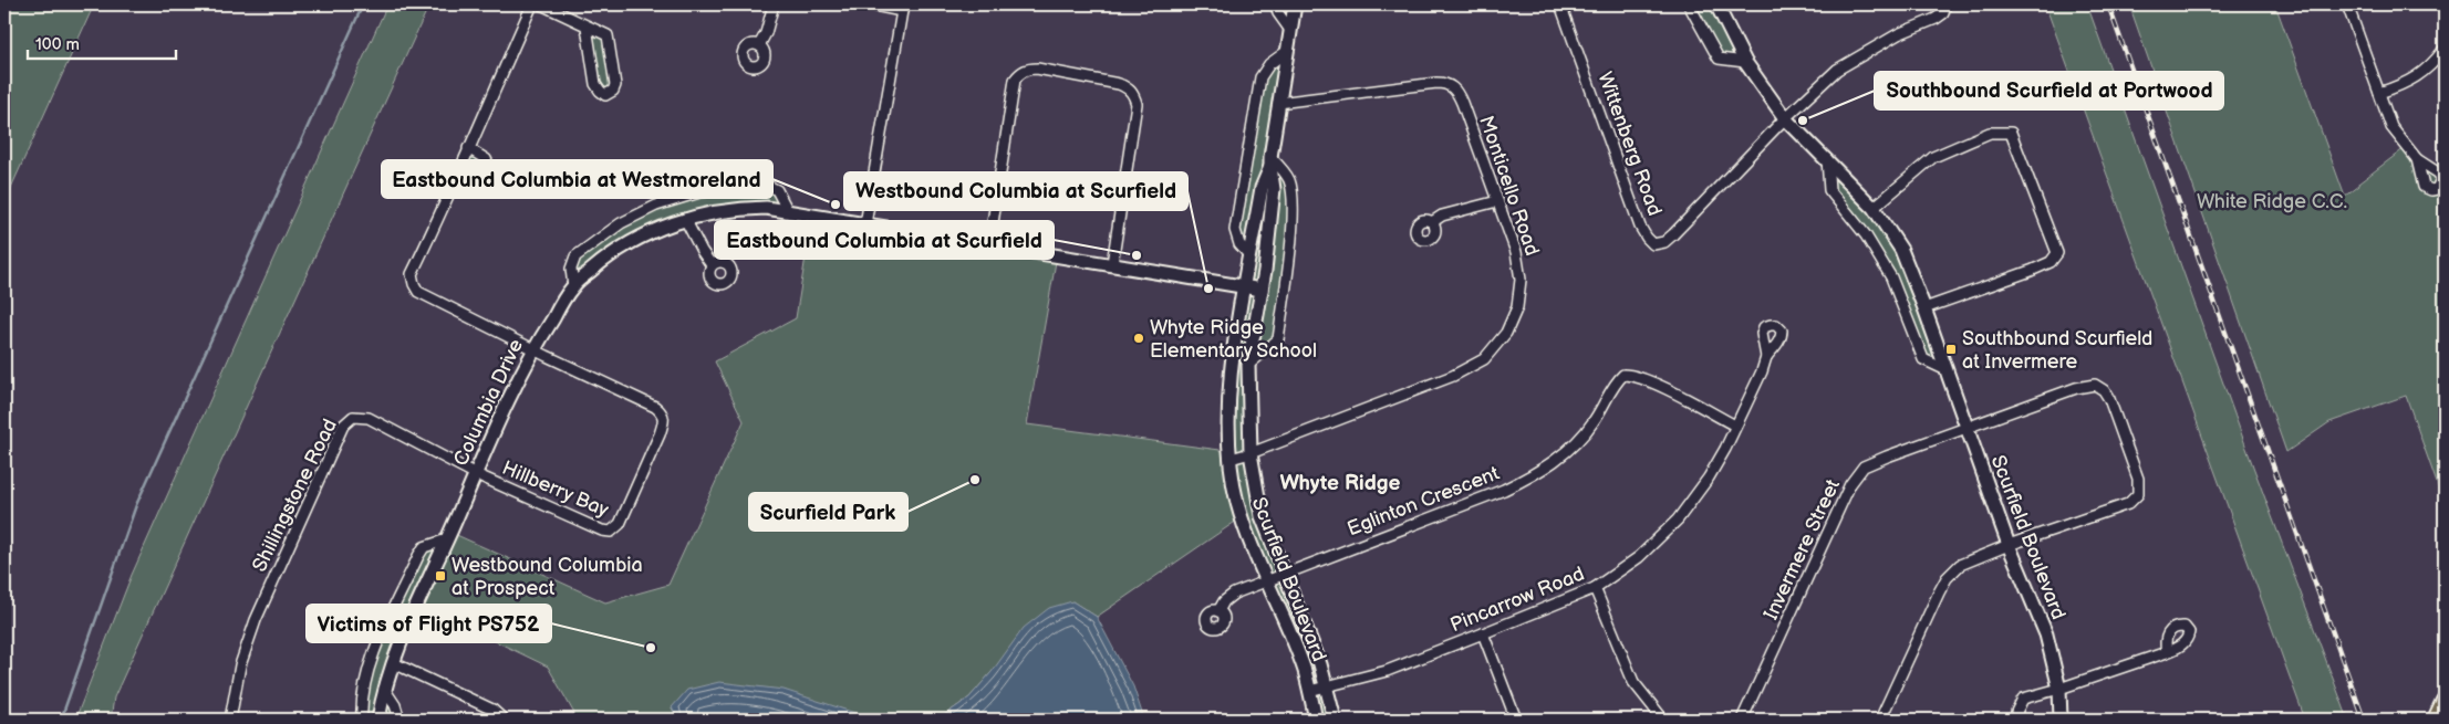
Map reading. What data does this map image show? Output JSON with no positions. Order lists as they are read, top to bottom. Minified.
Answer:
{"streets":{"street":["Wittenberg Road","Monticello Road","Columbia Drive","Hillberry Bay","Shillingstone Road","Eglinton Crescent","Scurfield Boulevard","Invermere Street","Pincarrow Road"]},"crossings":[["Wittenberg Road","Scurfield Boulevard"],["Monticello Road","Scurfield Boulevard"],["Columbia Drive","Hillberry Bay"],["Columbia Drive","Shillingstone Road"],["Columbia Drive","Scurfield Boulevard"],["Hillberry Bay","Shillingstone Road"],["Eglinton Crescent","Scurfield Boulevard"],["Eglinton Crescent","Pincarrow Road"],["Scurfield Boulevard","Invermere Street"],["Scurfield Boulevard","Pincarrow Road"]],"districts":["Whyte Ridge"],"parks":["White Ridge C.C."],"places":{"other":["Southbound Scurfield at Portwood","Eastbound Columbia at Westmoreland","Eastbound Columbia at Scurfield","Westbound Columbia at Scurfield","Whyte Ridge Elementary School","Scurfield Park","Victims of Flight PS752"],"transit":["Southbound Scurfield at Invermere","Westbound Columbia at Prospect"]},"scale_bar":"100 m"}
